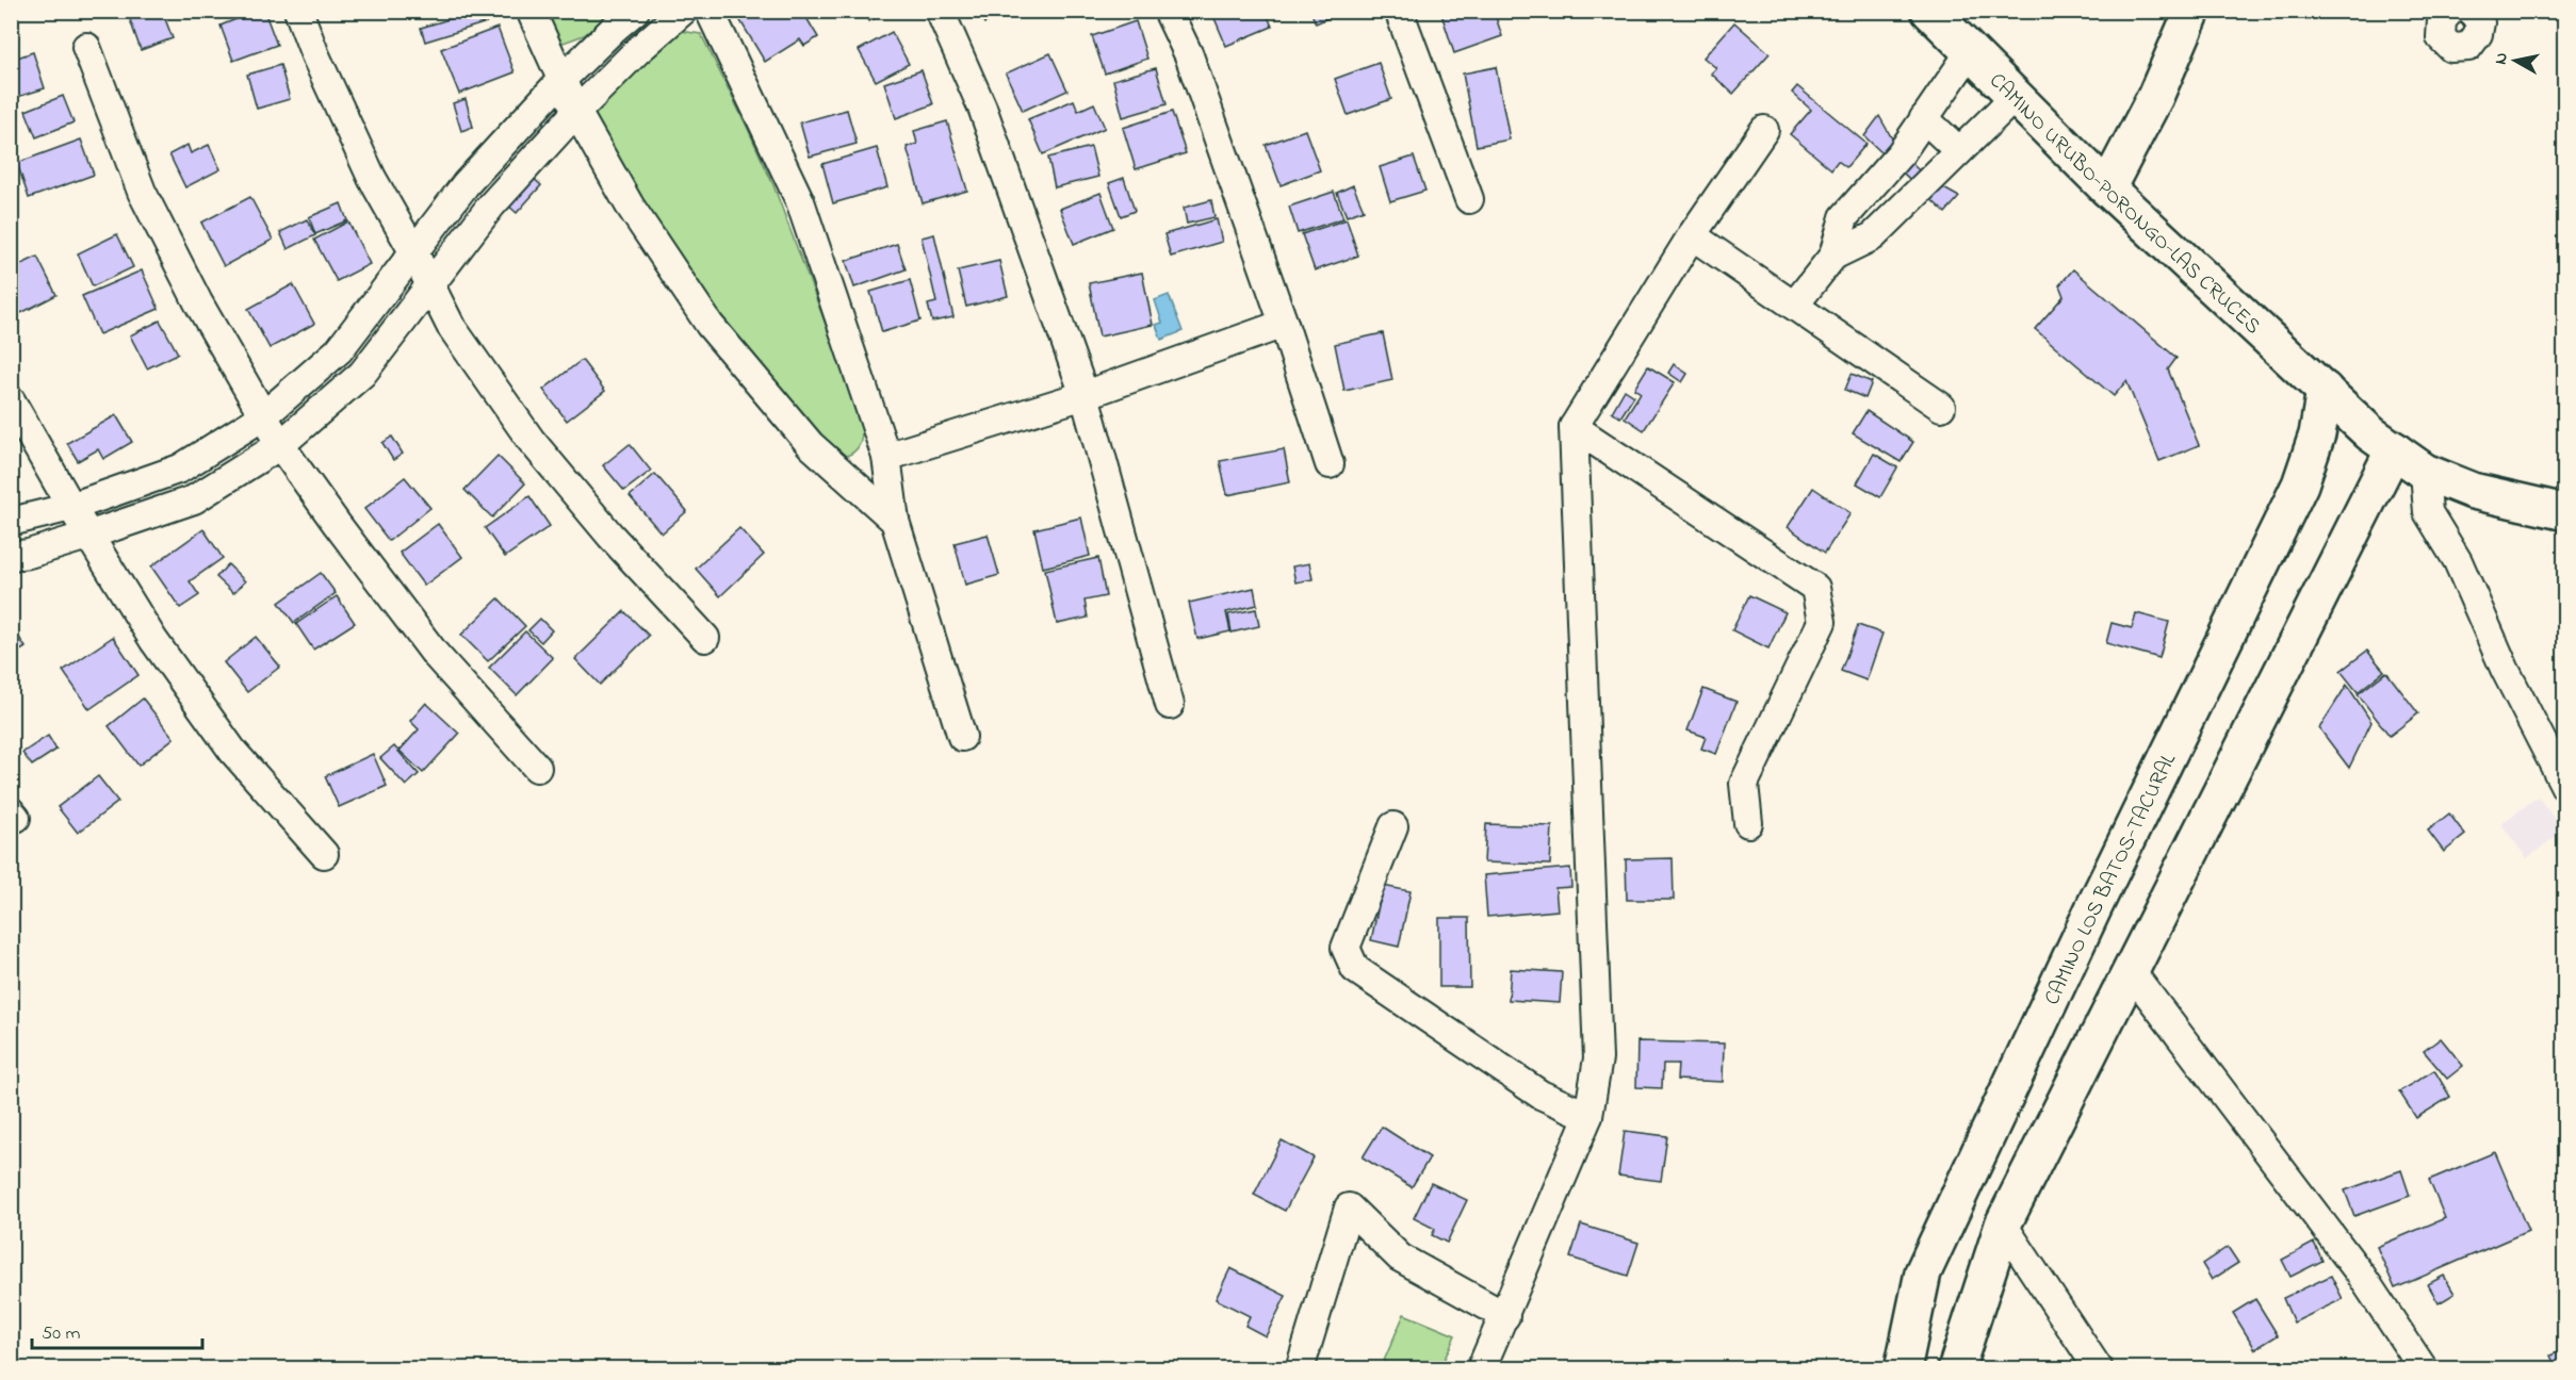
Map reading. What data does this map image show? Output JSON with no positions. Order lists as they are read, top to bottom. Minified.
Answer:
{"streets":{"street":["CAMINO URUBO-PORONGO-LAS CRUCES","CAMINO LOS BATOS-TACURAL"]},"crossings":[["CAMINO URUBO-PORONGO-LAS CRUCES","CAMINO LOS BATOS-TACURAL"]],"scale_bar":"50 m","north":"left"}
